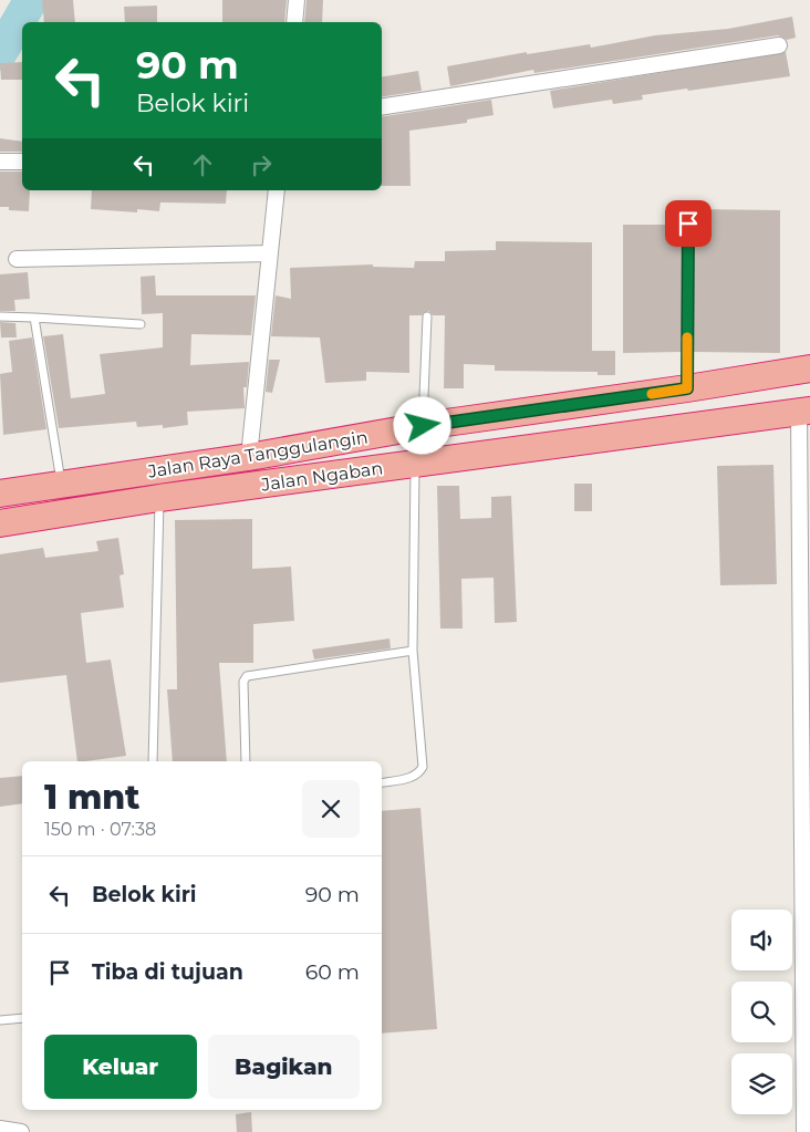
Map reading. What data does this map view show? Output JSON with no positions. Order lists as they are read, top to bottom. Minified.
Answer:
{"streets":{"highway":["Jalan Raya Tanggulangin","Jalan Ngaban"]},"page":{"turn":["90 m","Belok kiri"],"heading":["1 mnt","150 m · 07:38"],"list":[{"name":"Belok kiri","value":"90 m"},{"name":"Tiba di tujuan","value":"60 m"}],"buttons":["Keluar","Bagikan"]}}
